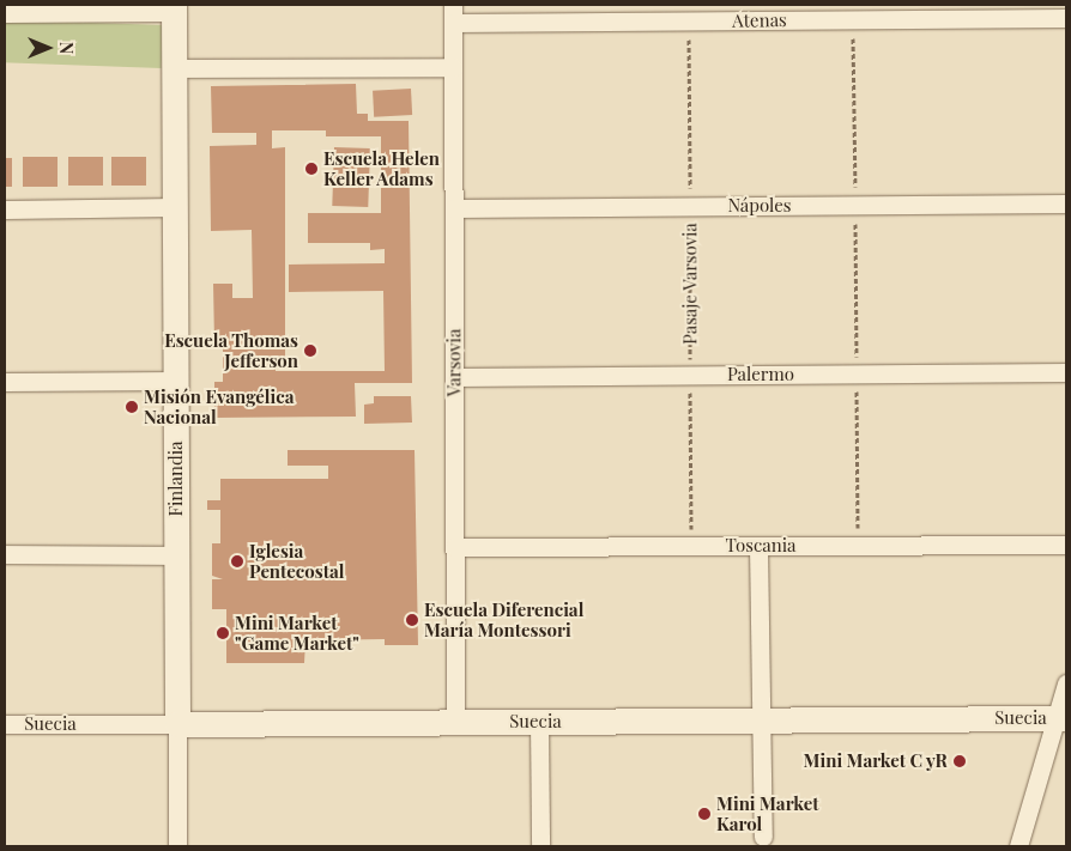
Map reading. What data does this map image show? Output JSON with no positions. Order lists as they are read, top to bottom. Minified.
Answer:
{"streets":{"street":["Atenas","Nápoles","Varsovia","Palermo","Finlandia","Toscania","Suecia"],"path":["Pasaje Varsovia"]},"crossings":[["Atenas","Pasaje Varsovia"],["Atenas","Varsovia"],["Nápoles","Pasaje Varsovia"],["Nápoles","Varsovia"],["Pasaje Varsovia","Palermo"],["Pasaje Varsovia","Toscania"],["Varsovia","Palermo"],["Varsovia","Toscania"],["Varsovia","Suecia"],["Finlandia","Suecia"]],"places":["Escuela Helen Keller Adams","Escuela Thomas Jefferson","Misión Evangélica Nacional","Iglesia Pentecostal","Escuela Diferencial María Montessori","Mini Market \"Game Market\"","Mini Market C yR","Mini Market Karol"],"north":"right"}
